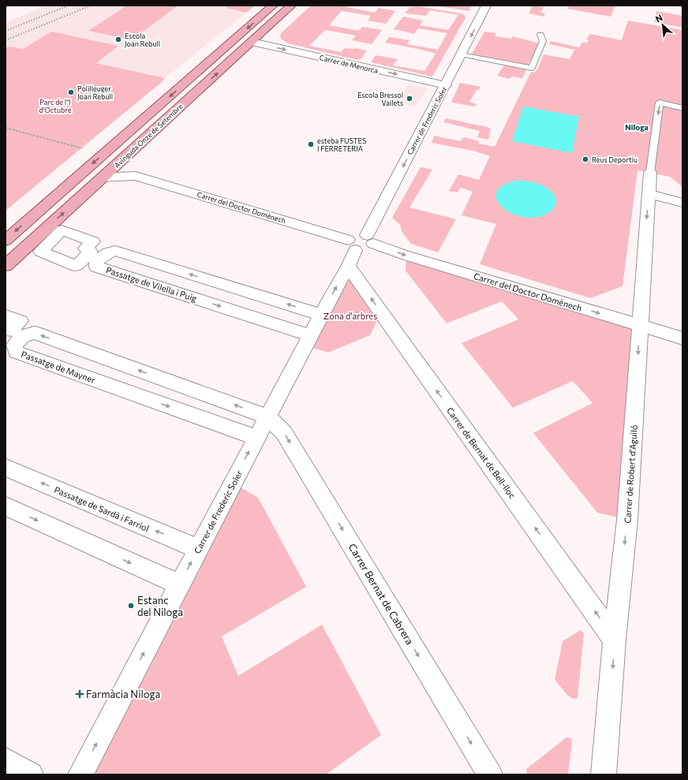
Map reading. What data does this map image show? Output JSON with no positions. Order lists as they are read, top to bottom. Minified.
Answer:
{"streets":{"main road":["Avinguda Onze de Setembre"],"street":["Carrer de Menorca","Carrer de Frederic Soler","Carrer del Doctor Domènech","Passatge de Vilella i Puig","Passatge de Mayner","Carrer de Bernat de Bell-lloc","Carrer de Robert d'Aguiló","Passatge de Sardà i Farriol","Carrer Bernat de Cabrera"]},"crossings":[["Carrer de Menorca","Carrer de Frederic Soler"],["Carrer de Menorca","Avinguda Onze de Setembre"],["Carrer de Frederic Soler","Carrer del Doctor Domènech"],["Carrer de Frederic Soler","Passatge de Vilella i Puig"],["Carrer de Frederic Soler","Passatge de Mayner"],["Carrer de Frederic Soler","Carrer de Bernat de Bell-lloc"],["Carrer de Frederic Soler","Passatge de Sardà i Farriol"],["Carrer de Frederic Soler","Carrer Bernat de Cabrera"],["Avinguda Onze de Setembre","Carrer del Doctor Domènech"],["Carrer del Doctor Domènech","Carrer de Bernat de Bell-lloc"],["Carrer del Doctor Domènech","Carrer de Robert d'Aguiló"],["Passatge de Mayner","Carrer Bernat de Cabrera"],["Carrer de Bernat de Bell-lloc","Carrer de Robert d'Aguiló"]],"one_way":["Carrer de Menorca","Carrer del Doctor Domènech","Carrer de Bernat de Bell-lloc","Carrer de Robert d'Aguiló","Carrer Bernat de Cabrera"],"districts":["Niloga"],"parks":["Parc de l'1 d'Octubre","Zona d'arbres"],"places":{"other":["Escola Joan Rebull","Polilleuger Joan Rebull","Escola Bressol Vailets","esteba FUSTES I FERRETERIA","Reus Deportiu","Estanc del Niloga"],"health":["Farmàcia Niloga"]},"north":"top left"}
